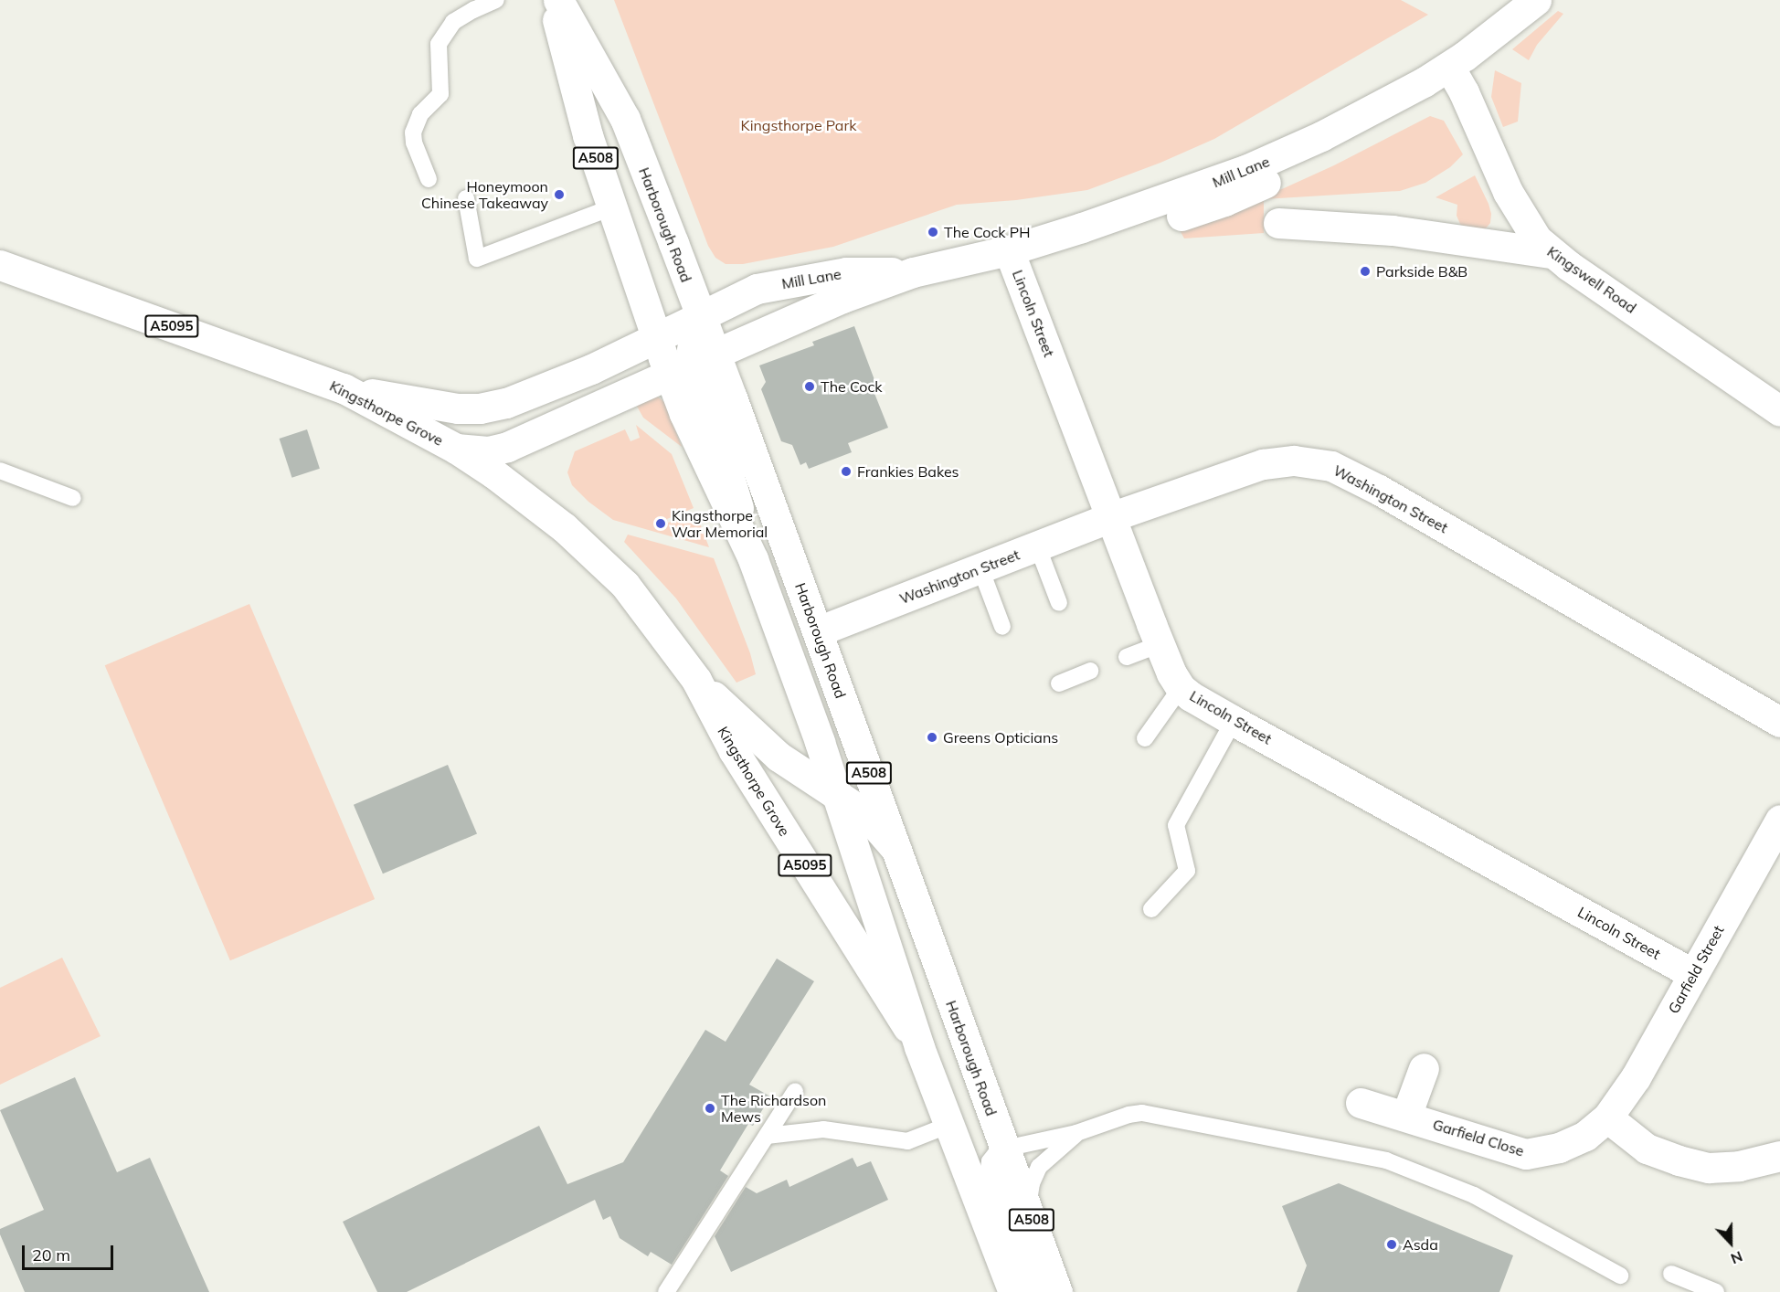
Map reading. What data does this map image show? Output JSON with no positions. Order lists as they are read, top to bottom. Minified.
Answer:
{"streets":{"main road":["A508","Mill Lane","Harborough Road","Kingswell Road","Lincoln Street","A5095","Kingsthorpe Grove","Washington Street","Garfield Street","Garfield Close"]},"crossings":[["Mill Lane","Harborough Road"],["Mill Lane","Kingswell Road"],["Mill Lane","Lincoln Street"],["Mill Lane","A5095"],["Mill Lane","Kingsthorpe Grove"],["Harborough Road","A5095"],["Harborough Road","Kingsthorpe Grove"],["Harborough Road","Washington Street"],["Lincoln Street","Washington Street"],["Lincoln Street","Garfield Street"],["A5095","Kingsthorpe Grove"],["Garfield Street","Garfield Close"]],"parks":["Kingsthorpe Park"],"places":["Honeymoon Chinese Takeaway","The Cock PH","Parkside B&B","The Cock","Frankies Bakes","Kingsthorpe War Memorial","Greens Opticians","The Richardson Mews","Asda"],"scale_bar":"20 m","north":"bottom"}
